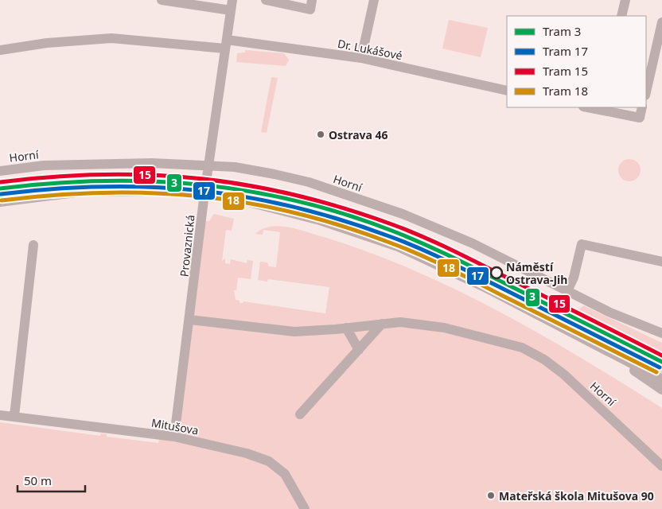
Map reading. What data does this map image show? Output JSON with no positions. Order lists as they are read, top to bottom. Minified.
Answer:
{"streets":{"street":["Dr. Lukášové","Horní","Provaznická","Mitušova"]},"crossings":[["Dr. Lukášové","Provaznická"],["Horní","Provaznická"],["Provaznická","Mitušova"]],"places":["Ostrava 46","Náměstí Ostrava-Jih","Mateřská škola Mitušova 90"],"lines":["tram line 15","tram line 3","tram line 17","tram line 18"],"legend":["Tram 3","Tram 17","Tram 15","Tram 18"],"scale_bar":"50 m"}
